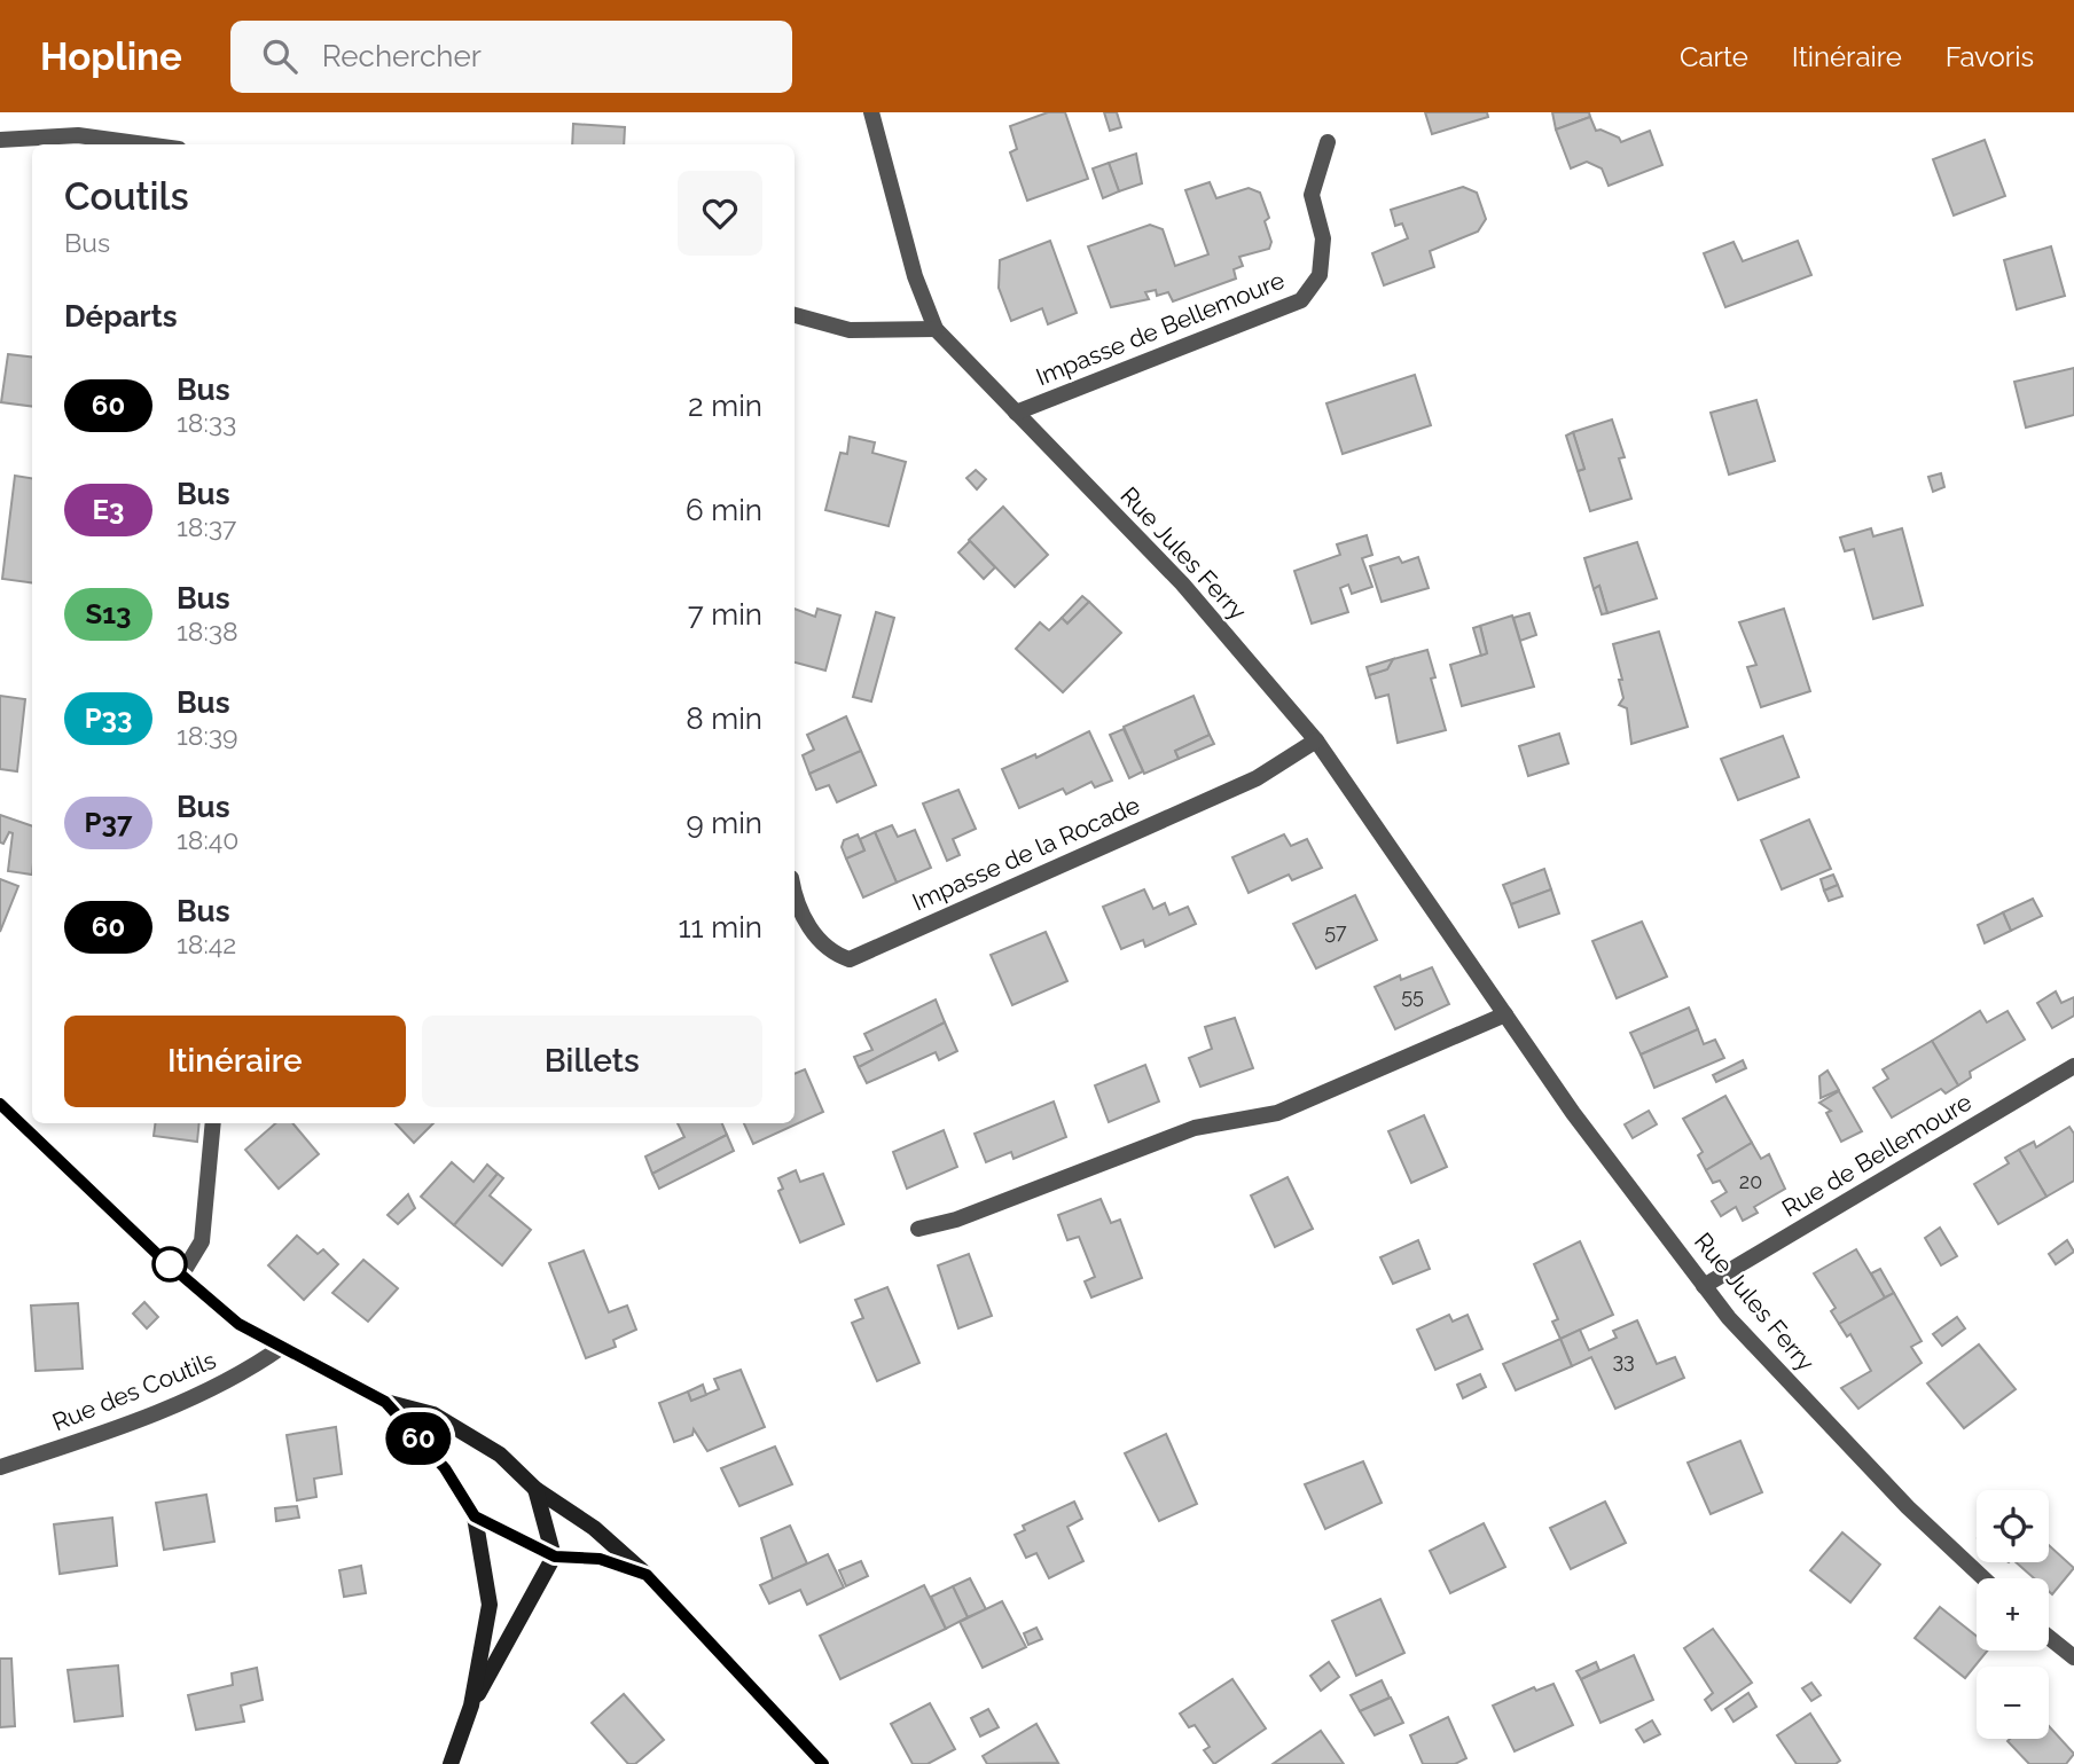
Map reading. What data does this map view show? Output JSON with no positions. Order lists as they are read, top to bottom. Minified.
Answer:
{"streets":{"street":["Impasse de Bellemoure","Rue Jules Ferry","Impasse de la Rocade","Rue de Bellemoure","Rue des Coutils"]},"crossings":[["Impasse de Bellemoure","Rue Jules Ferry"],["Rue Jules Ferry","Impasse de la Rocade"],["Rue Jules Ferry","Rue de Bellemoure"]],"lines":["bus line 60"],"house_numbers":["57","55","20","33"],"page":{"header":"Hopline","search":"Rechercher","nav":["Carte","Itinéraire","Favoris"],"on_map":"60","heading":[["Coutils","Bus"],"Départs"],"list":[{"mark":"60","name":"Bus","note":"18:33","value":"2 min"},{"mark":"E3","name":"Bus","note":"18:37","value":"6 min"},{"mark":"S13","name":"Bus","note":"18:38","value":"7 min"},{"mark":"P33","name":"Bus","note":"18:39","value":"8 min"},{"mark":"P37","name":"Bus","note":"18:40","value":"9 min"},{"mark":"60","name":"Bus","note":"18:42","value":"11 min"}],"buttons":["Itinéraire","Billets"],"map_buttons":["+","−"]}}
